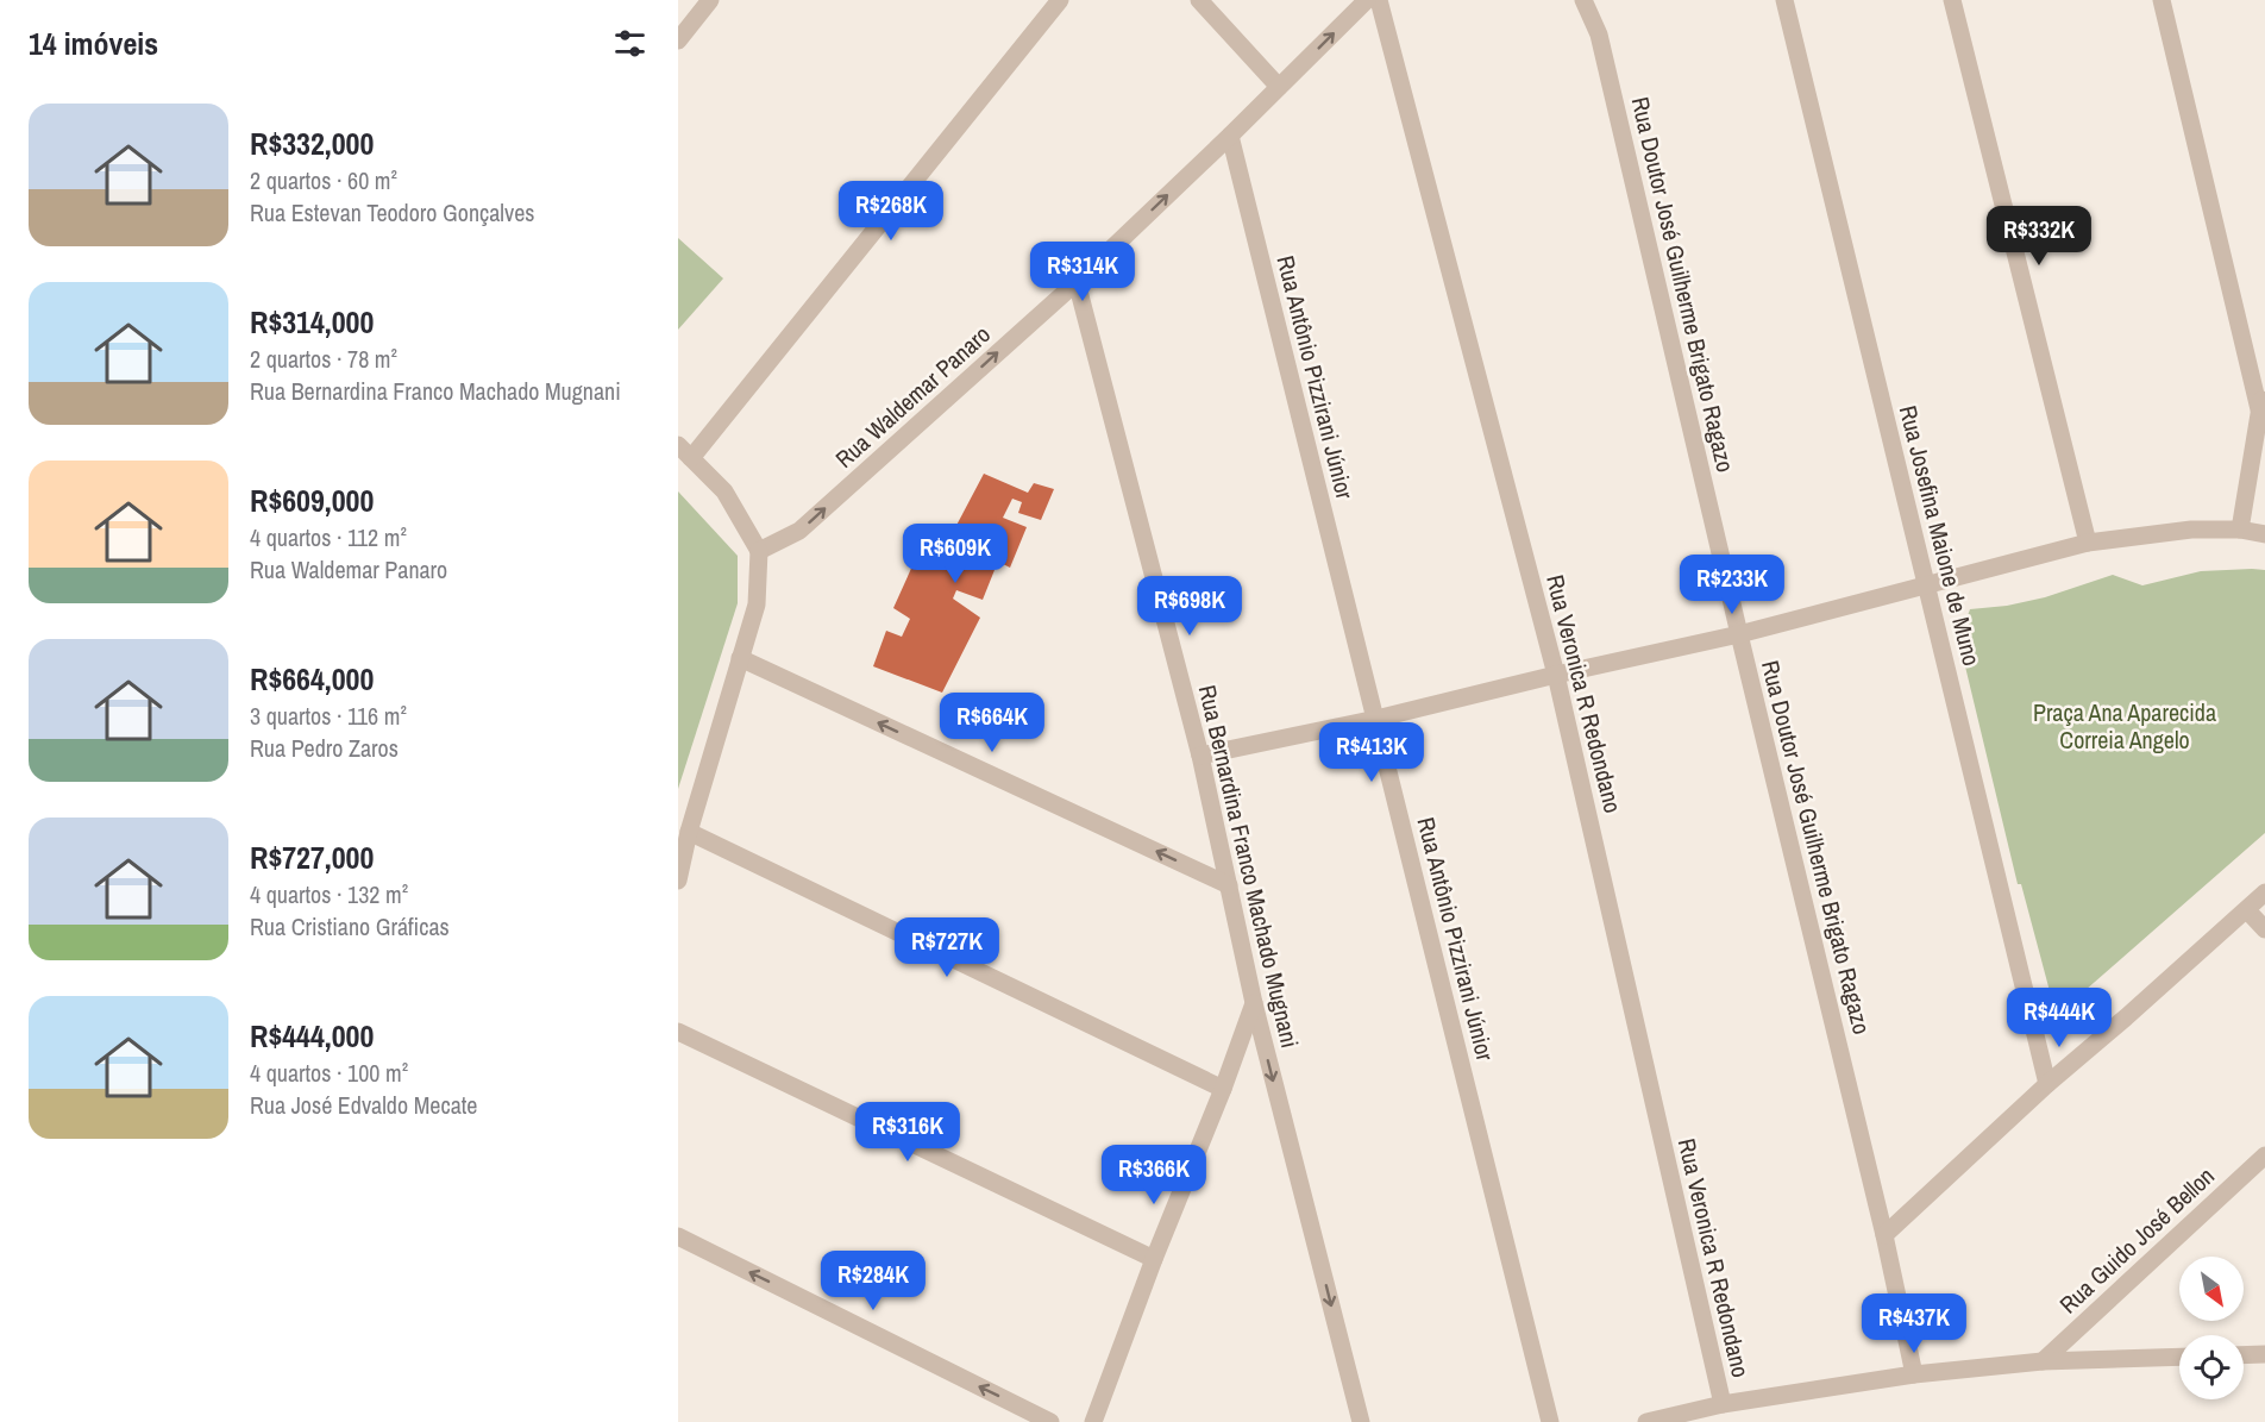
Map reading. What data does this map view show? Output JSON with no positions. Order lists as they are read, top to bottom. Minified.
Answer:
{"streets":{"street":["Rua Doutor José Guilherme Brigato Ragazo","Rua Antônio Pizzirani Júnior","Rua Waldemar Panaro","Rua Josefina Maione de Muno","Rua Veronica R Redondano","Rua Bernardina Franco Machado Mugnani","Rua Guido José Bellon"]},"crossings":[["Rua Antônio Pizzirani Júnior","Rua Waldemar Panaro"],["Rua Waldemar Panaro","Rua Bernardina Franco Machado Mugnani"]],"one_way":["Rua Waldemar Panaro","Rua Bernardina Franco Machado Mugnani"],"parks":["Praça Ana Aparecida Correia Angelo"],"north":"bottom right","page":{"heading":"14 imóveis","list":[{"name":"R$332,000","note":"2 quartos · 60 m² · Rua Estevan Teodoro Gonçalves"},{"name":"R$314,000","note":"2 quartos · 78 m² · Rua Bernardina Franco Machado Mugnani"},{"name":"R$609,000","note":"4 quartos · 112 m² · Rua Waldemar Panaro"},{"name":"R$664,000","note":"3 quartos · 116 m² · Rua Pedro Zaros"},{"name":"R$727,000","note":"4 quartos · 132 m² · Rua Cristiano Gráficas"},{"name":"R$444,000","note":"4 quartos · 100 m² · Rua José Edvaldo Mecate"}],"price":["R$268K","R$332K","R$314K","R$609K","R$233K","R$698K","R$664K","R$413K","R$727K","R$444K","R$316K","R$366K","R$284K","R$437K"]}}
